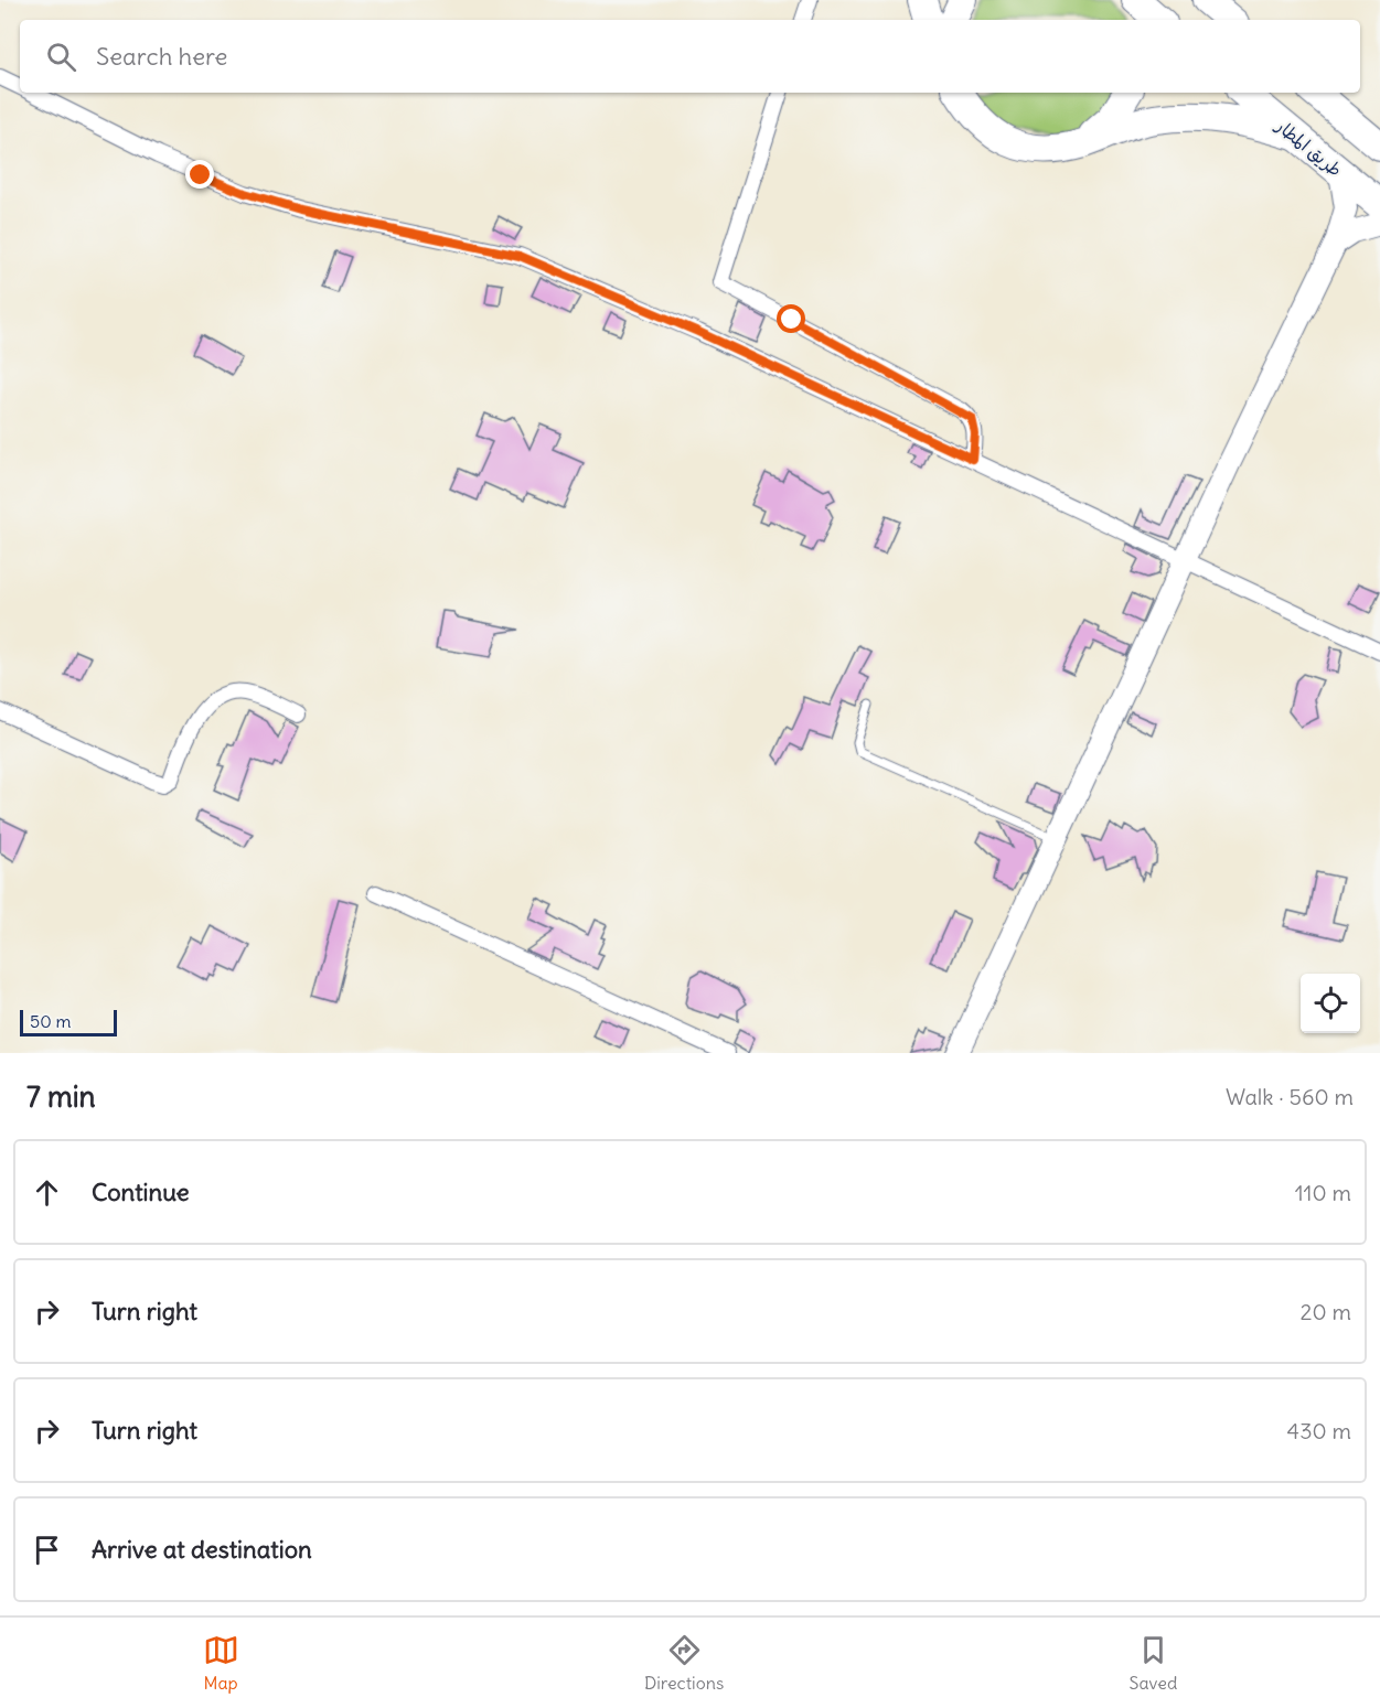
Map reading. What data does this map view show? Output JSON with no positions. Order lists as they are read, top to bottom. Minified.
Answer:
{"streets":{"highway":["طريق المطار"]},"scale_bar":"50 m","page":{"search":"Search here","scale":"50 m","heading":["7 min","Walk · 560 m"],"list":[["Continue","110 m"],["Turn right","20 m"],["Turn right","430 m"],"Arrive at destination"],"nav":["Map","Directions","Saved"]}}
